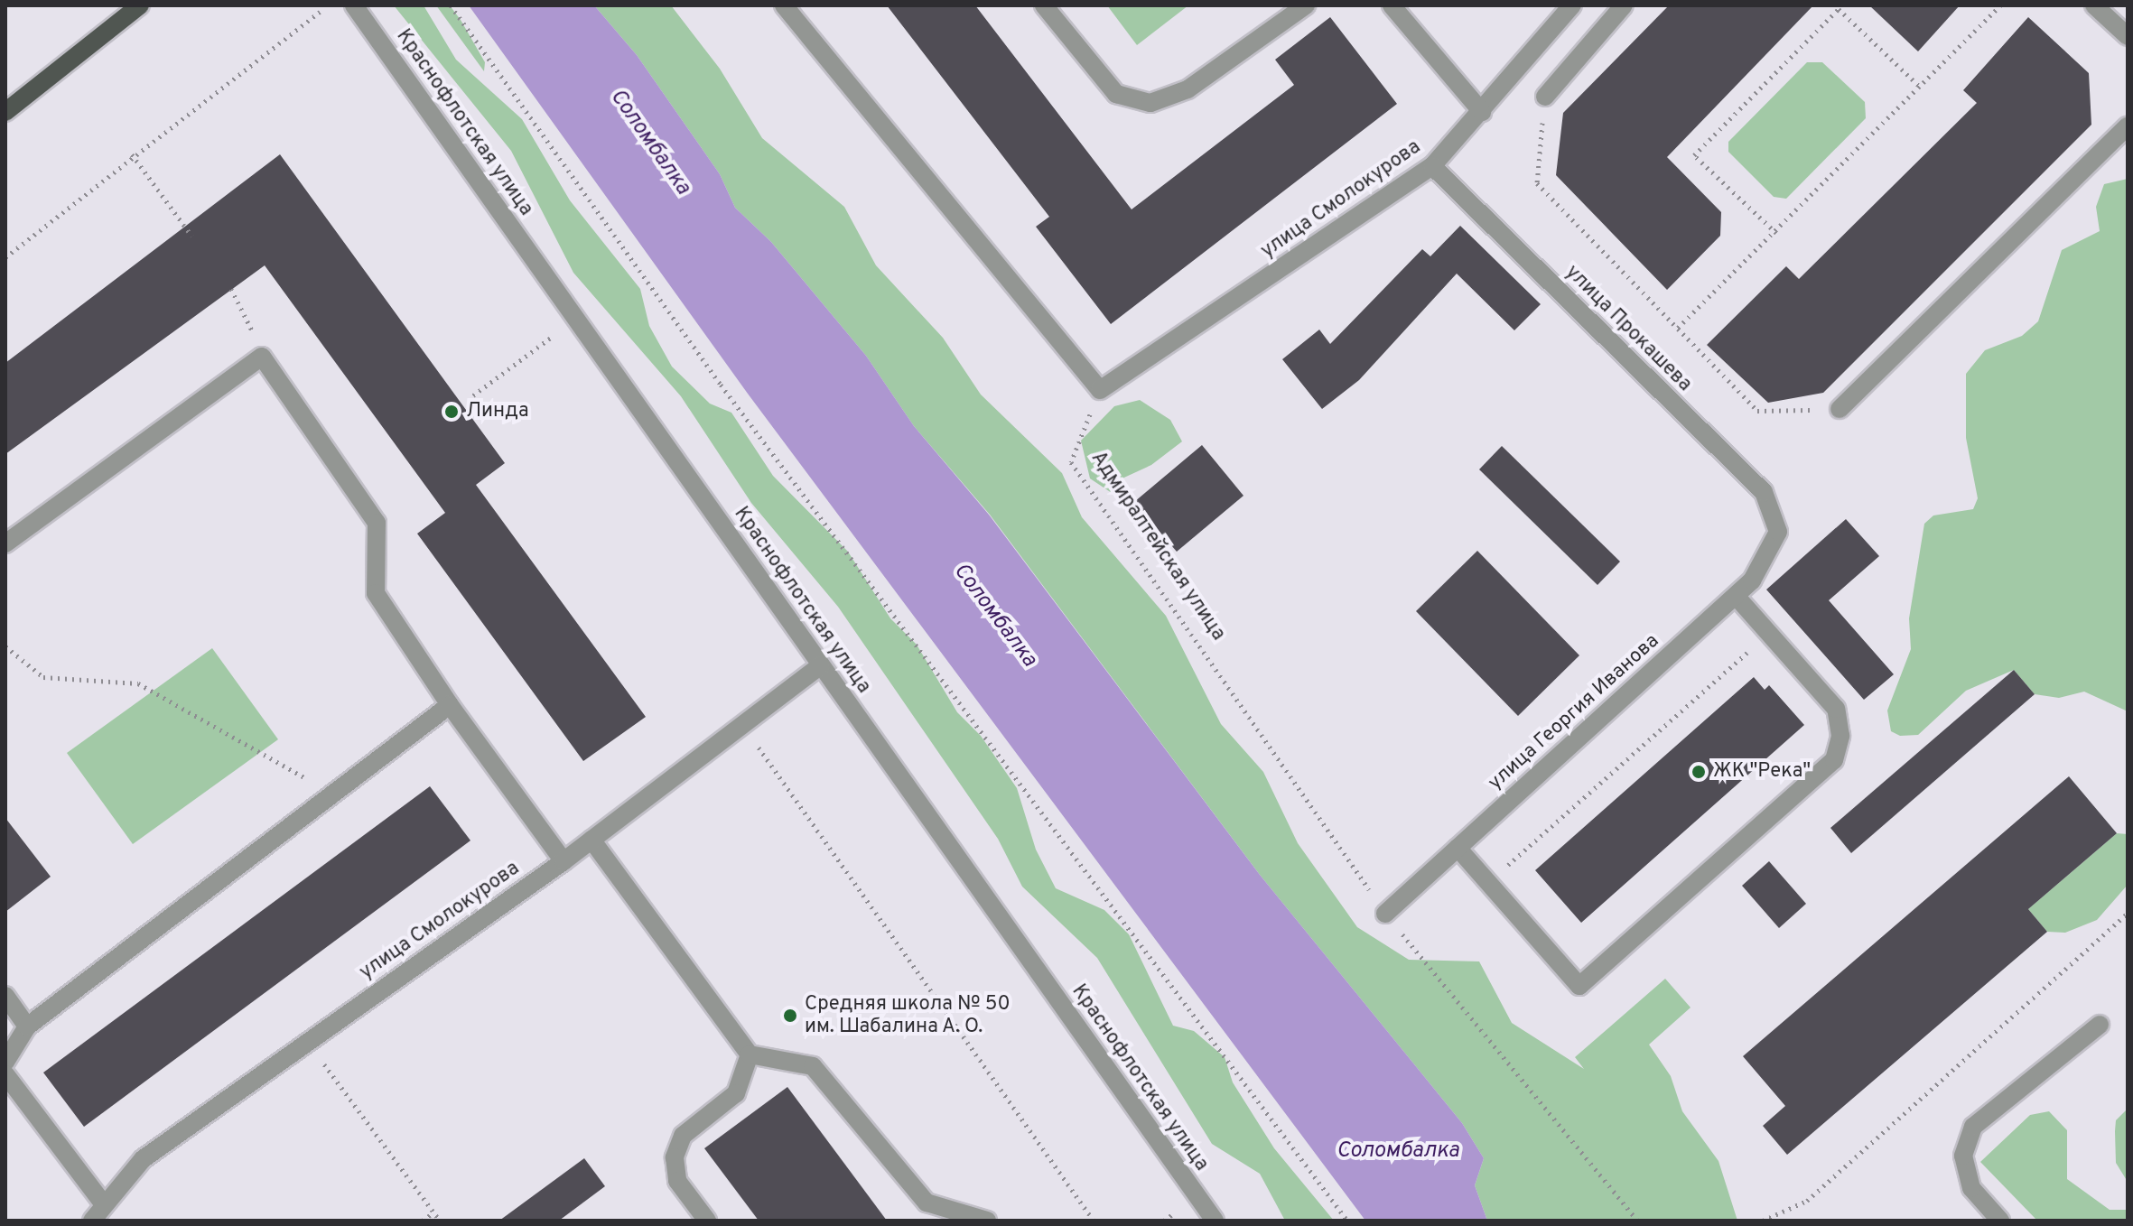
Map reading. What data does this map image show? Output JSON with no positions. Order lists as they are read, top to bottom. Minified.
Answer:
{"streets":{"street":["Краснофлотская улица","улица Смолокурова","улица Прокашева","улица Георгия Иванова"],"path":["Адмиралтейская улица"]},"crossings":[["Краснофлотская улица","улица Смолокурова"],["улица Смолокурова","улица Прокашева"],["улица Смолокурова","Адмиралтейская улица"],["улица Прокашева","улица Георгия Иванова"],["Адмиралтейская улица","улица Георгия Иванова"]],"water":["Соломбалка"],"places":["Линда","ЖК \"Река\"","Средняя школа № 50 им. Шабалина А. О."]}
